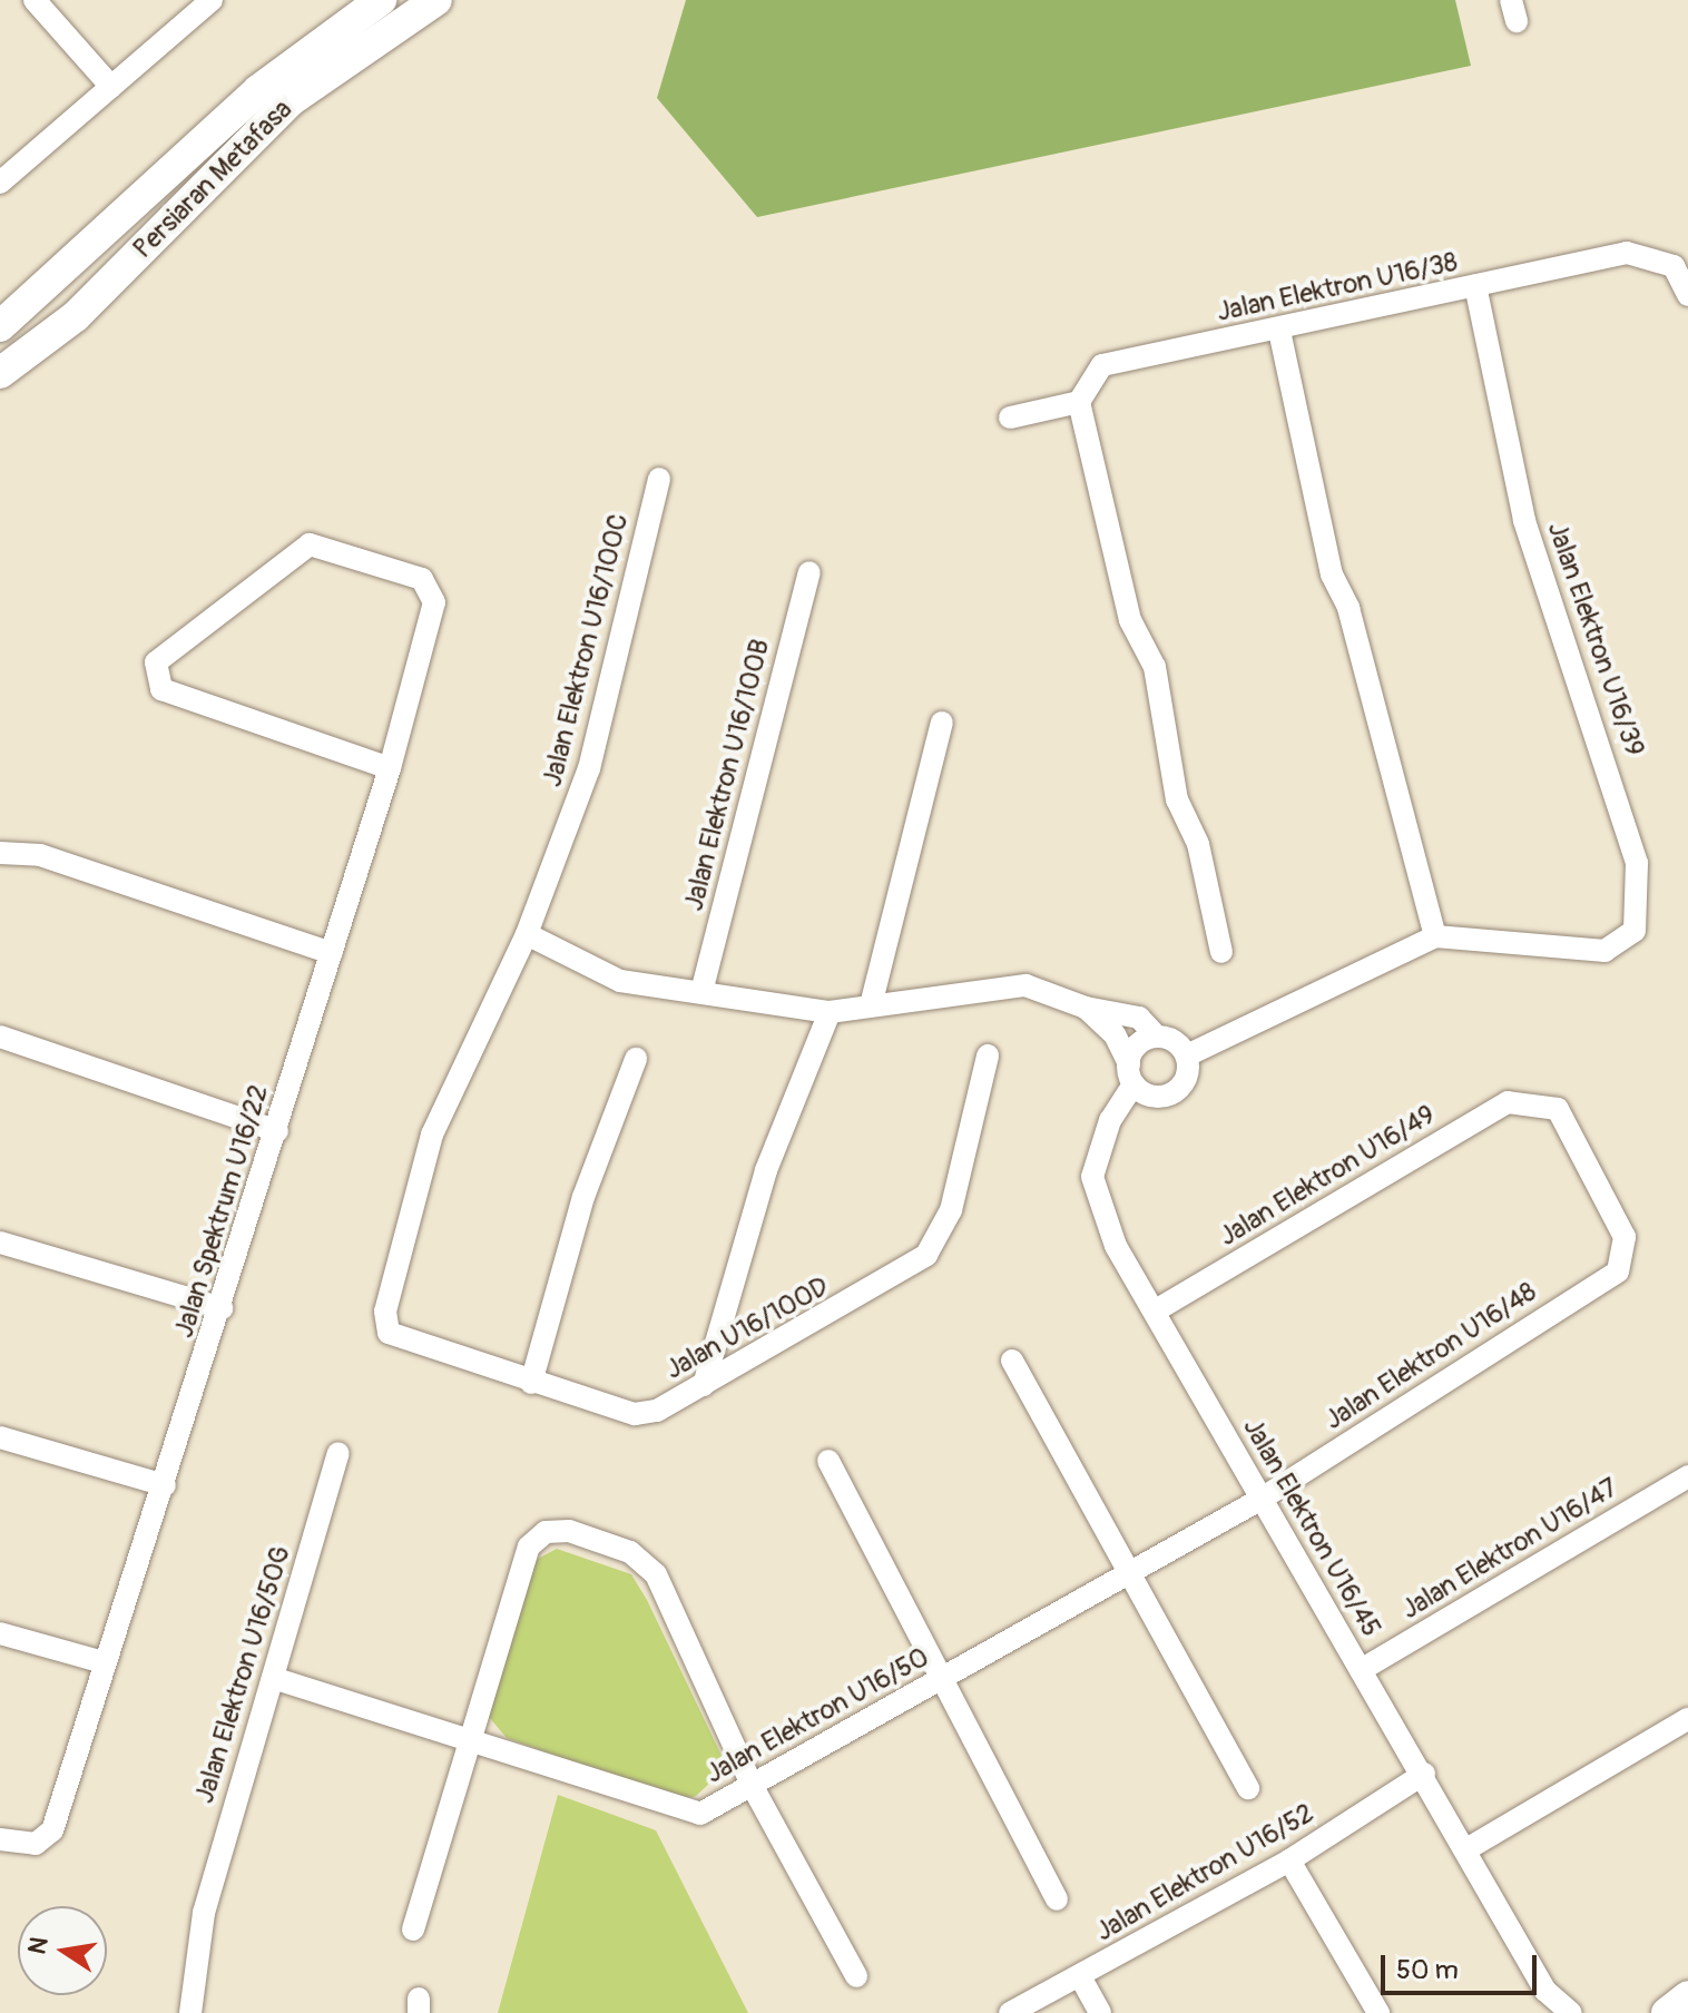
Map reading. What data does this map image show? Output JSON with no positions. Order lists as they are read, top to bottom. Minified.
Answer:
{"streets":{"main road":["Persiaran Metafasa"],"street":["Jalan Elektron U16/38","Jalan Elektron U16/39","Jalan Elektron U16/100C","Jalan Elektron U16/100B","Jalan Elektron U16/49","Jalan Spektrum U16/22","Jalan U16/100D","Jalan Elektron U16/48","Jalan Elektron U16/45","Jalan Elektron U16/47","Jalan Elektron U16/50G","Jalan Elektron U16/50","Jalan Elektron U16/52"]},"crossings":[["Jalan Elektron U16/38","Jalan Elektron U16/39"],["Jalan Elektron U16/100C","Jalan U16/100D"],["Jalan Elektron U16/49","Jalan Elektron U16/48"],["Jalan Elektron U16/49","Jalan Elektron U16/45"],["Jalan Elektron U16/48","Jalan Elektron U16/45"],["Jalan Elektron U16/48","Jalan Elektron U16/50"],["Jalan Elektron U16/45","Jalan Elektron U16/47"],["Jalan Elektron U16/45","Jalan Elektron U16/50"],["Jalan Elektron U16/45","Jalan Elektron U16/52"],["Jalan Elektron U16/50G","Jalan Elektron U16/50"]],"scale_bar":"50 m","north":"left"}
